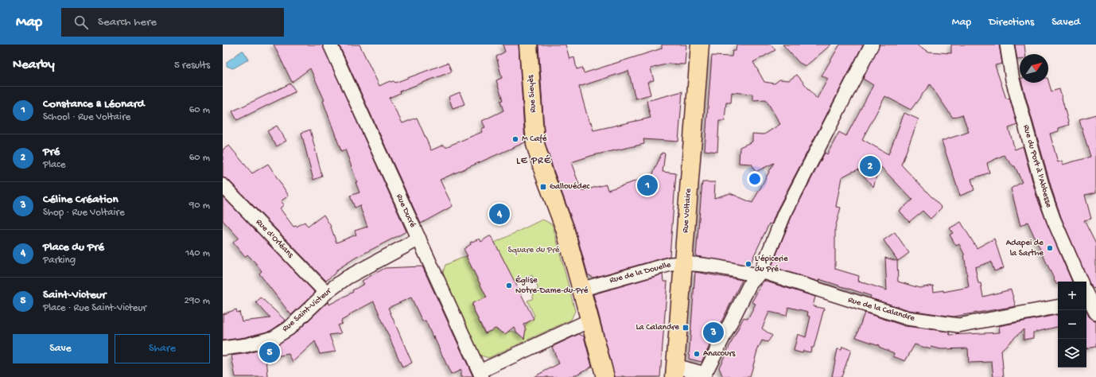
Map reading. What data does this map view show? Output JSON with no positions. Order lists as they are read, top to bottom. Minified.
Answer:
{"streets":{"main road":["Rue Sieyès","Rue Voltaire"],"street":["Rue du Port à l'Abbesse","Rue Ducré","Rue d'Orléans","Rue de la Douelle","Rue de la Calandre","Rue Saint-Victeur"]},"crossings":[["Rue Sieyès","Rue de la Douelle"],["Rue Ducré","Rue Saint-Victeur"],["Rue Voltaire","Rue de la Douelle"],["Rue d'Orléans","Rue Saint-Victeur"],["Rue de la Douelle","Rue de la Calandre"]],"districts":["LE PRÉ"],"parks":["Square du Pré"],"places":{"other":["M Café","Adapei de la Sarthe","L'épicerie du Pré","Église Notre-Dame-du-Pré","Anacours"],"transit":["Gallouédec","La Calandre"]},"north":"top right","page":{"header":"Map","search":"Search here","nav":["Map","Directions","Saved"],"heading":["Nearby","5 results"],"list":[{"mark":"1","name":"Constance & Léonard","note":"School · Rue Voltaire","value":"60 m"},{"mark":"2","name":"Pré","note":"Place","value":"60 m"},{"mark":"3","name":"Céline Création","note":"Shop · Rue Voltaire","value":"90 m"},{"mark":"4","name":"Place du Pré","note":"Parking","value":"140 m"},{"mark":"5","name":"Saint-Victeur","note":"Place · Rue Saint-Victeur","value":"290 m"}],"pins":["2","1","4","3","5"],"map_buttons":["+","−"],"buttons":["Save","Share"]}}
